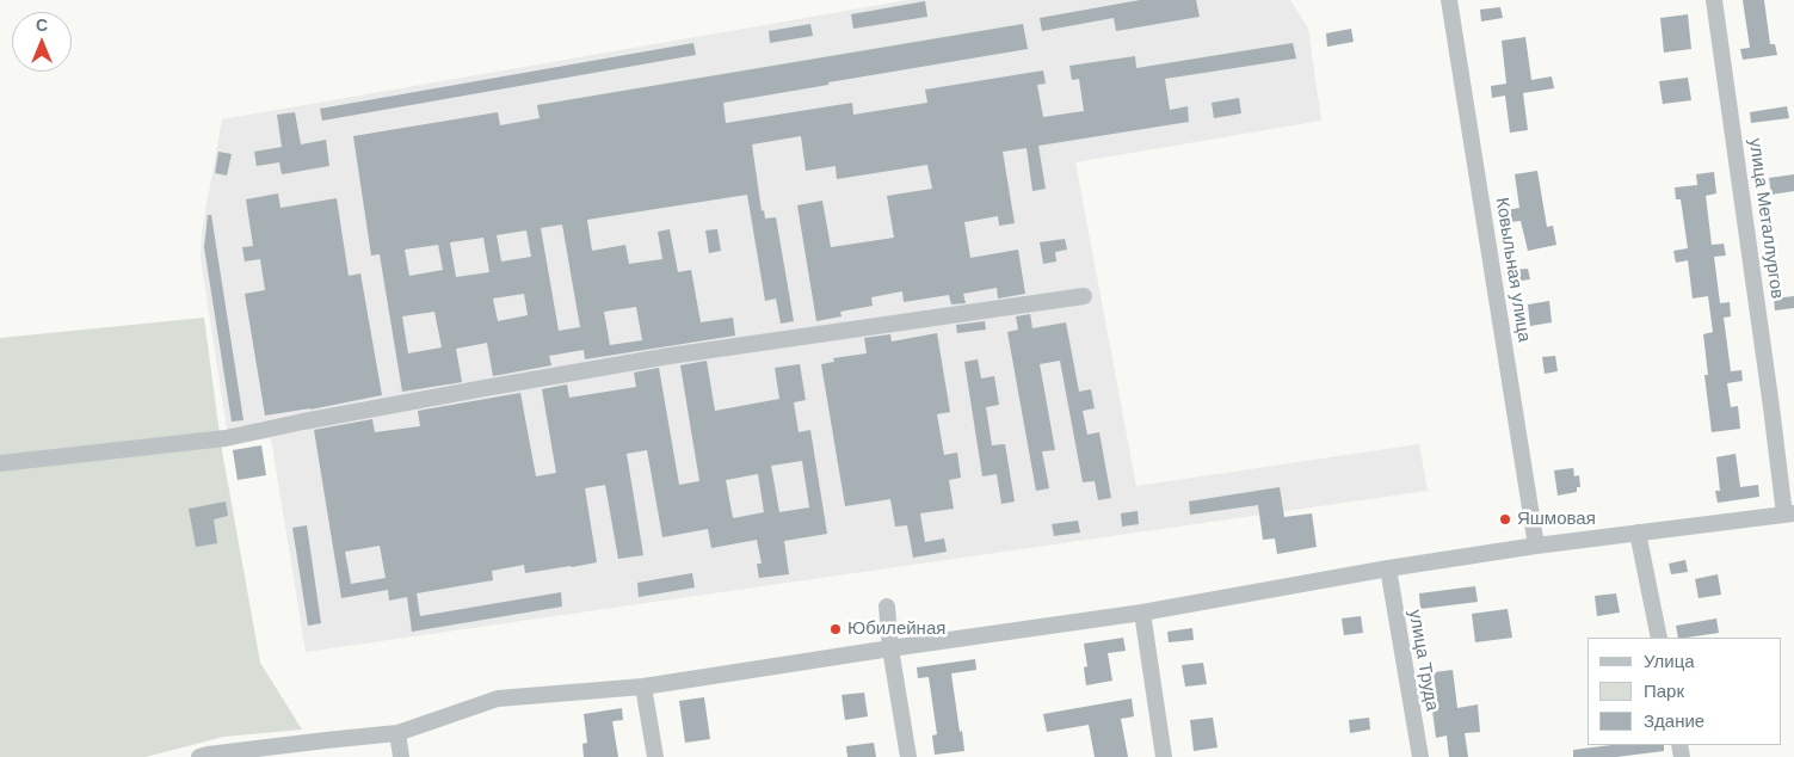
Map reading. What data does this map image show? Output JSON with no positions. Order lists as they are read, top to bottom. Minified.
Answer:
{"streets":{"street":["улица Металлургов","Ковыльная улица","улица Труда"]},"places":["Яшмовая","Юбилейная"],"legend":["Улица","Парк","Здание"],"north":"top"}
